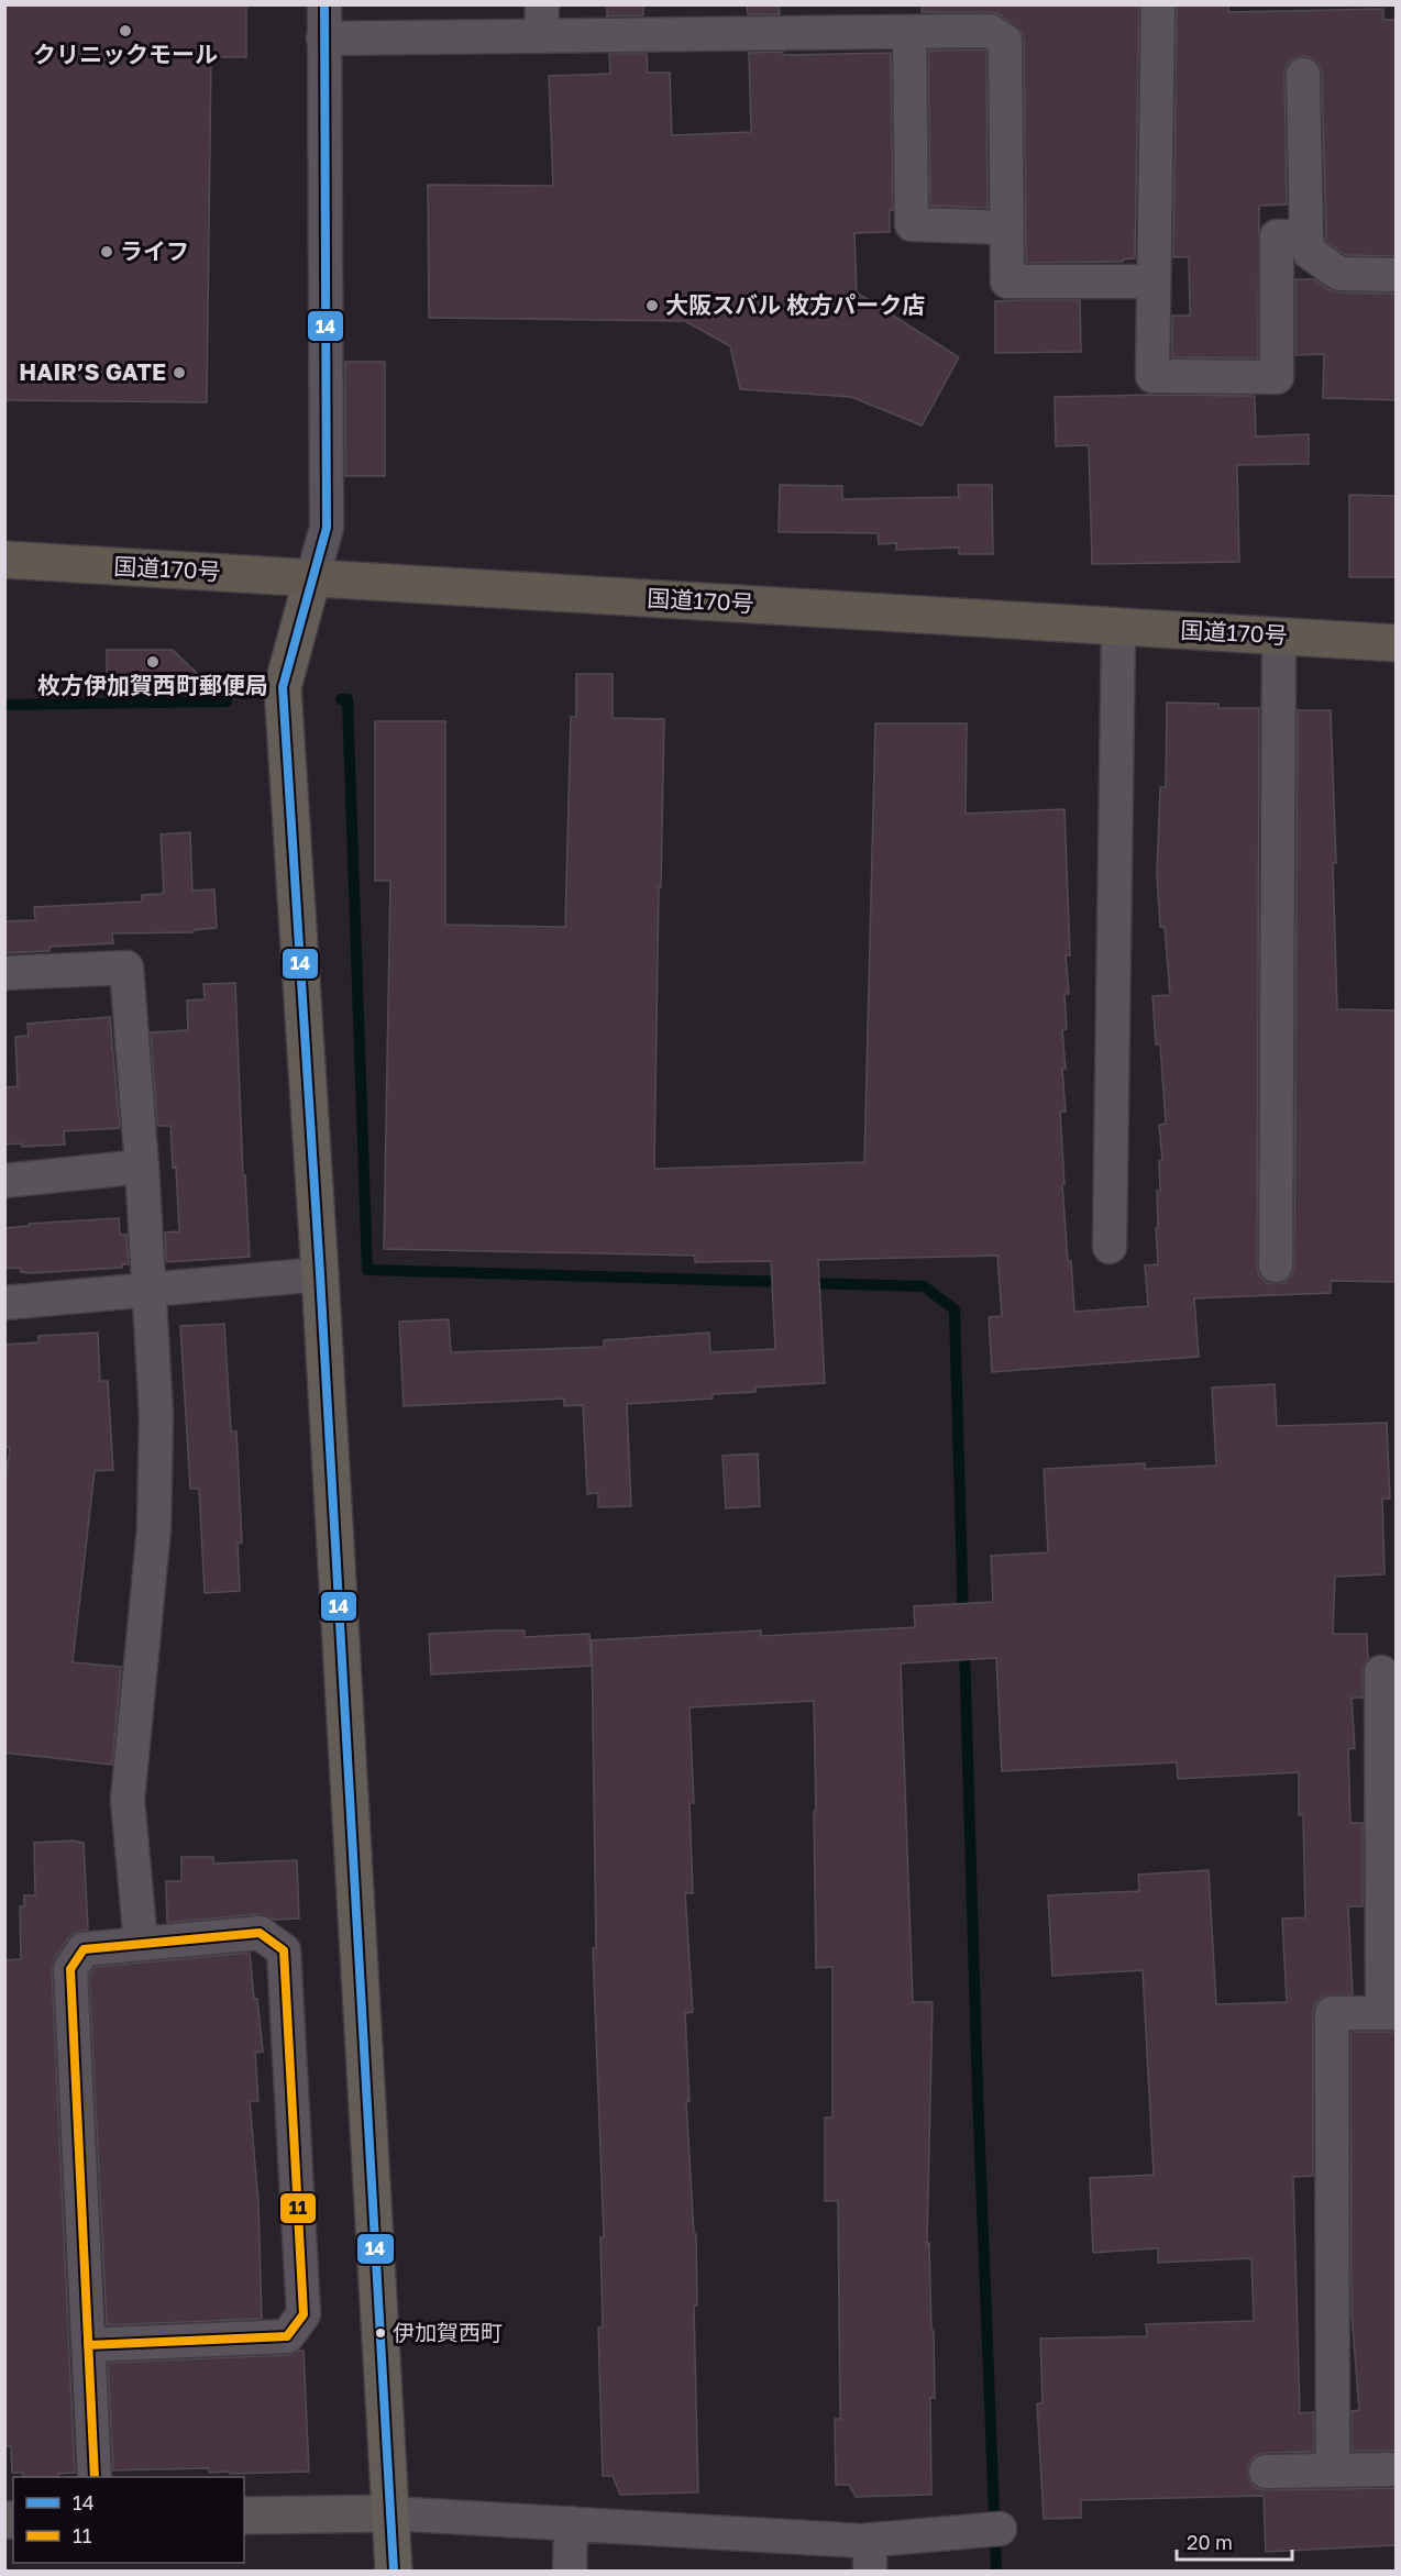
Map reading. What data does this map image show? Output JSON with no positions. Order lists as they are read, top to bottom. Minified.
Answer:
{"streets":{"highway":["国道170号"]},"places":["クリニックモール","ライフ","大阪スバル 枚方パーク店","HAIR’S GATE","枚方伊加賀西町郵便局","伊加賀西町"],"lines":["transit line 14","transit line 11"],"legend":["14","11"],"scale_bar":"20 m"}
